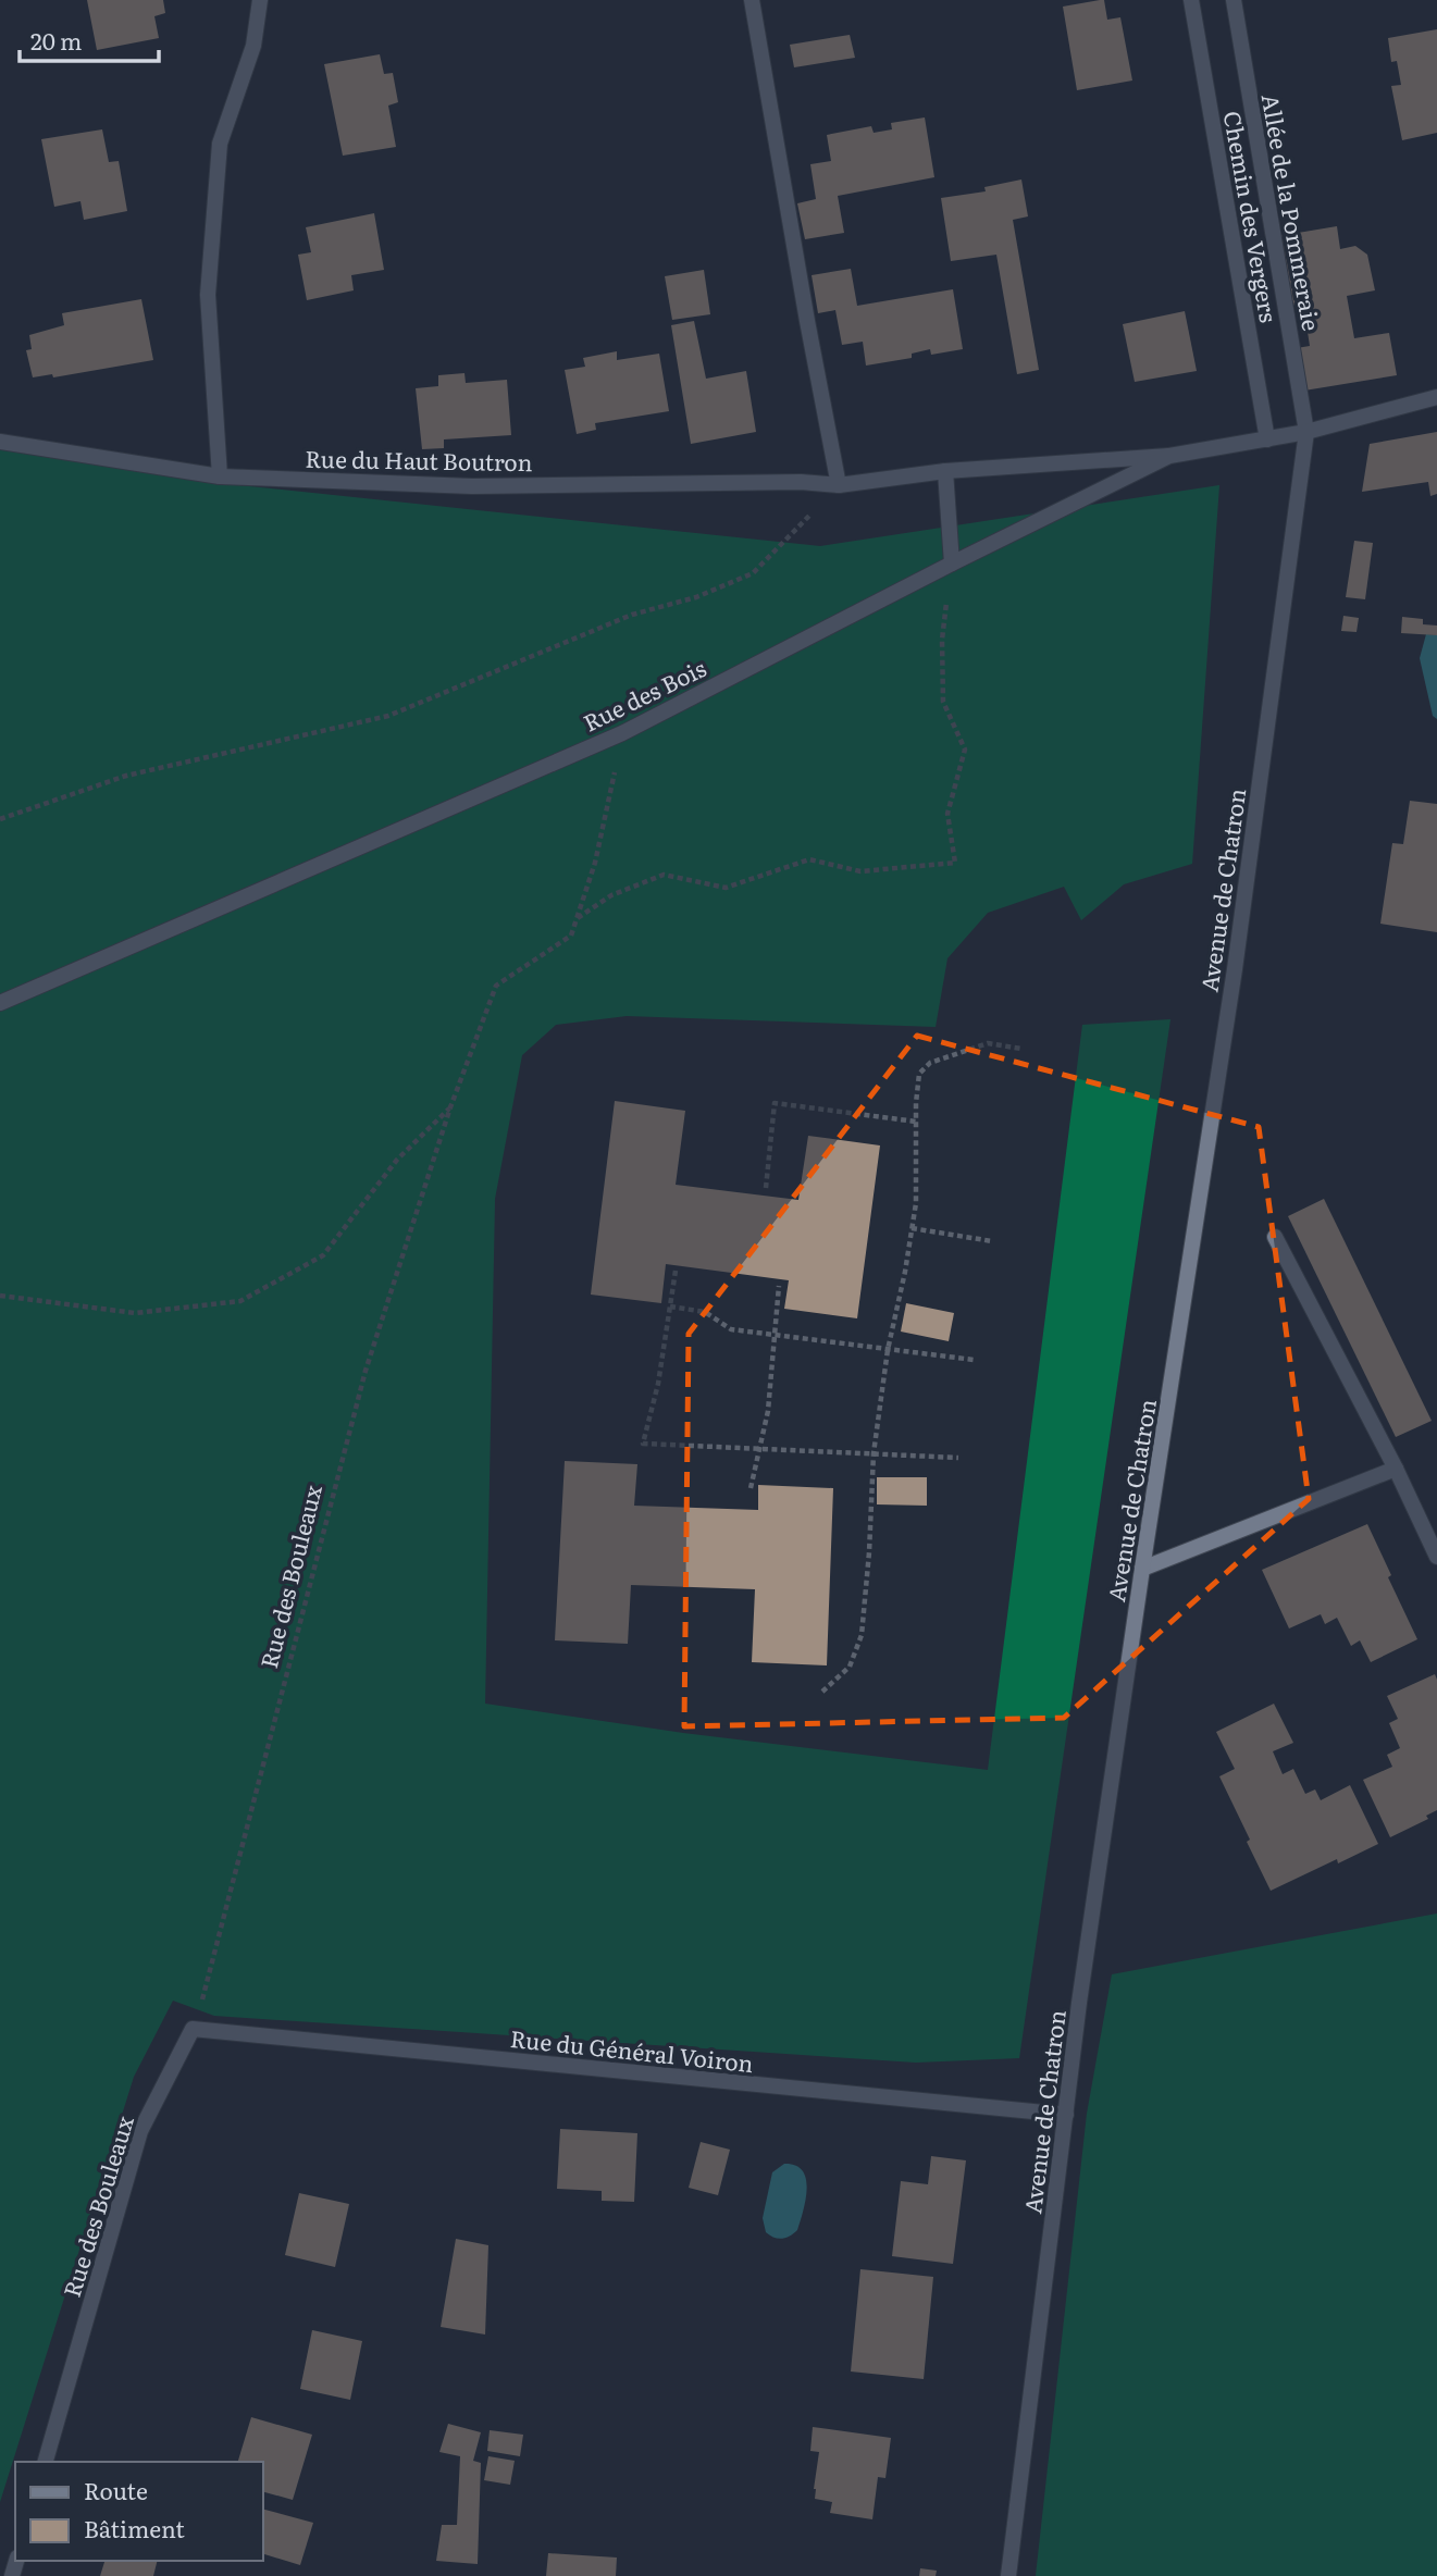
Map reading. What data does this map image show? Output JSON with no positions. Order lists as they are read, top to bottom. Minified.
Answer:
{"streets":{"street":["Allée de la Pommeraie","Chemin des Vergers","Rue du Haut Boutron","Rue des Bois","Avenue de Chatron","Rue des Bouleaux","Rue du Général Voiron"]},"crossings":[["Allée de la Pommeraie","Rue des Bois"],["Allée de la Pommeraie","Avenue de Chatron"],["Chemin des Vergers","Rue des Bois"],["Rue du Haut Boutron","Rue des Bois"],["Rue des Bois","Avenue de Chatron"],["Rue des Bois","Rue des Bouleaux"],["Avenue de Chatron","Rue du Général Voiron"],["Rue des Bouleaux","Rue du Général Voiron"]],"legend":["Route","Bâtiment"],"scale_bar":"20 m"}
